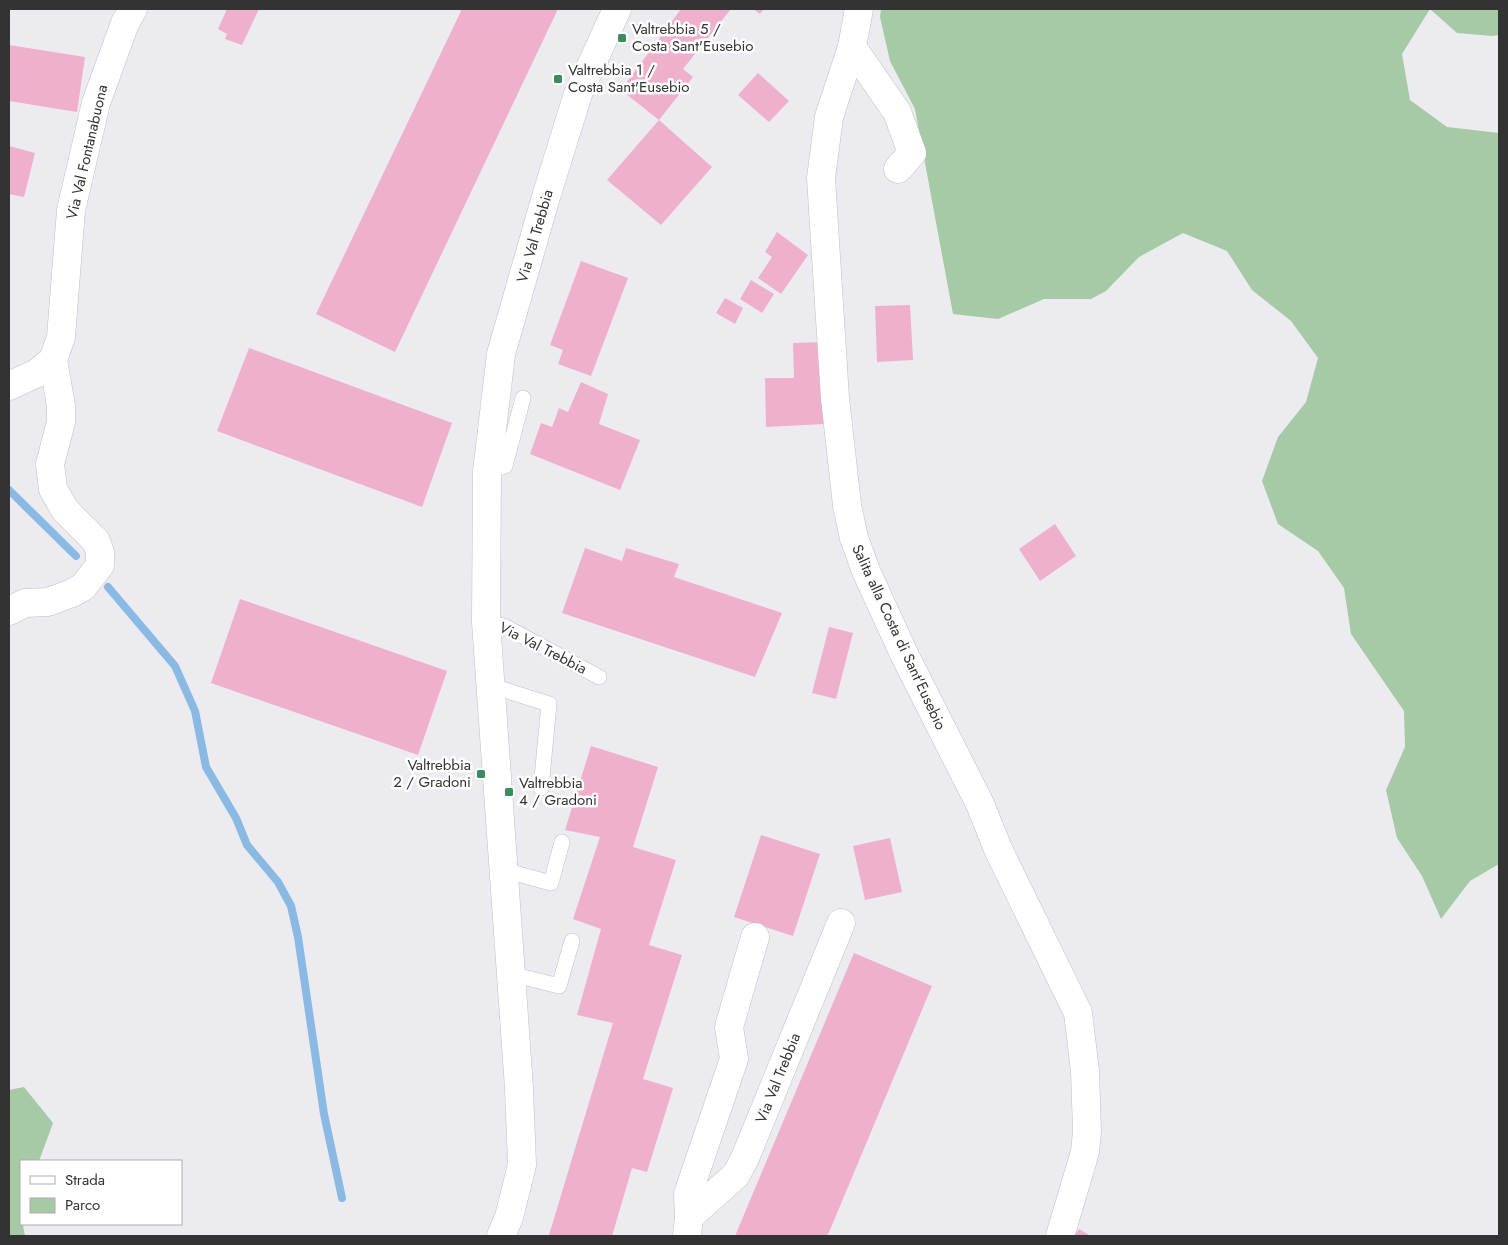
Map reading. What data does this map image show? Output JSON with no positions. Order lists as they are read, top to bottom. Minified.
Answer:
{"streets":{"street":["Via Val Fontanabuona","Via Val Trebbia","Salita alla Costa di Sant'Eusebio"]},"places":{"transit":["Valtrebbia 5 / Costa Sant'Eusebio","Valtrebbia 1 / Costa Sant'Eusebio","Valtrebbia 2 / Gradoni","Valtrebbia 4 / Gradoni"]},"legend":["Strada","Parco"]}
